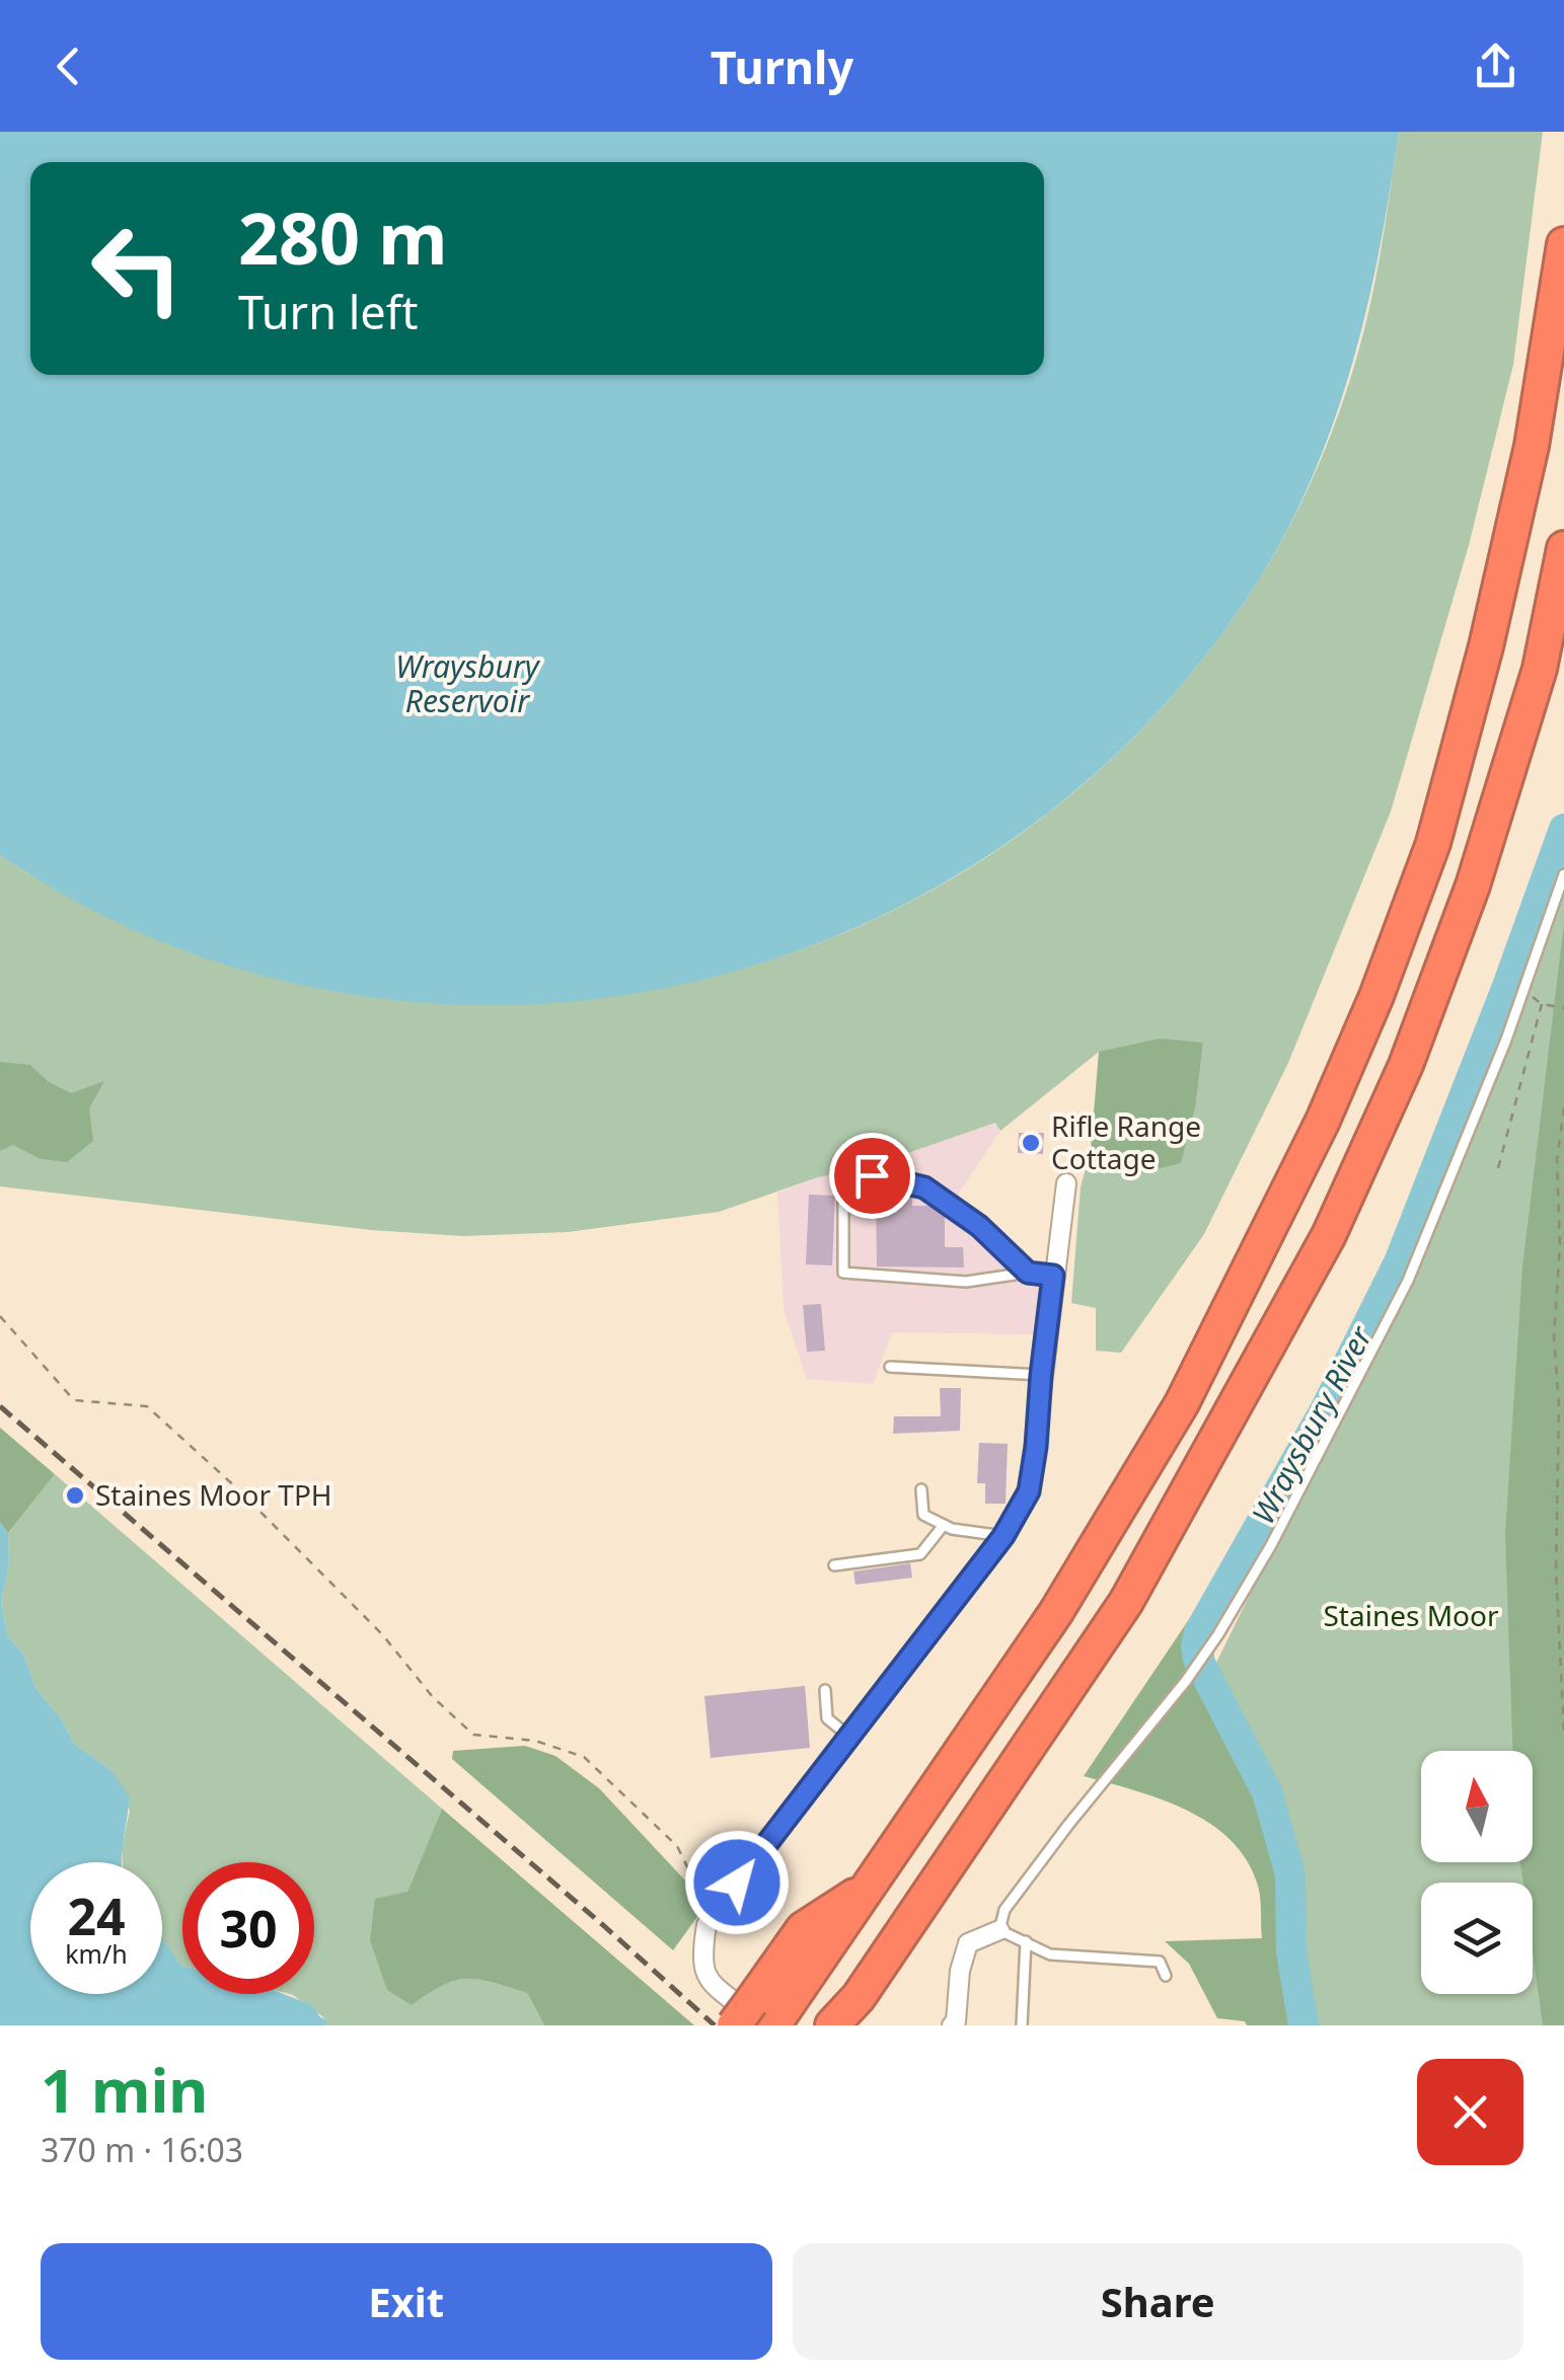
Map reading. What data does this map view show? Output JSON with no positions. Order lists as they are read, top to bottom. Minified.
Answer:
{"water":["Wraysbury Reservoir","Wraysbury River"],"parks":["Staines Moor"],"places":["Rifle Range Cottage","Staines Moor TPH"],"north":"top","page":{"header":"Turnly","turn":["280 m","Turn left"],"speed":"24 km/h","limit":"30","heading":["1 min","370 m · 16:03"],"buttons":["Exit","Share"]}}
